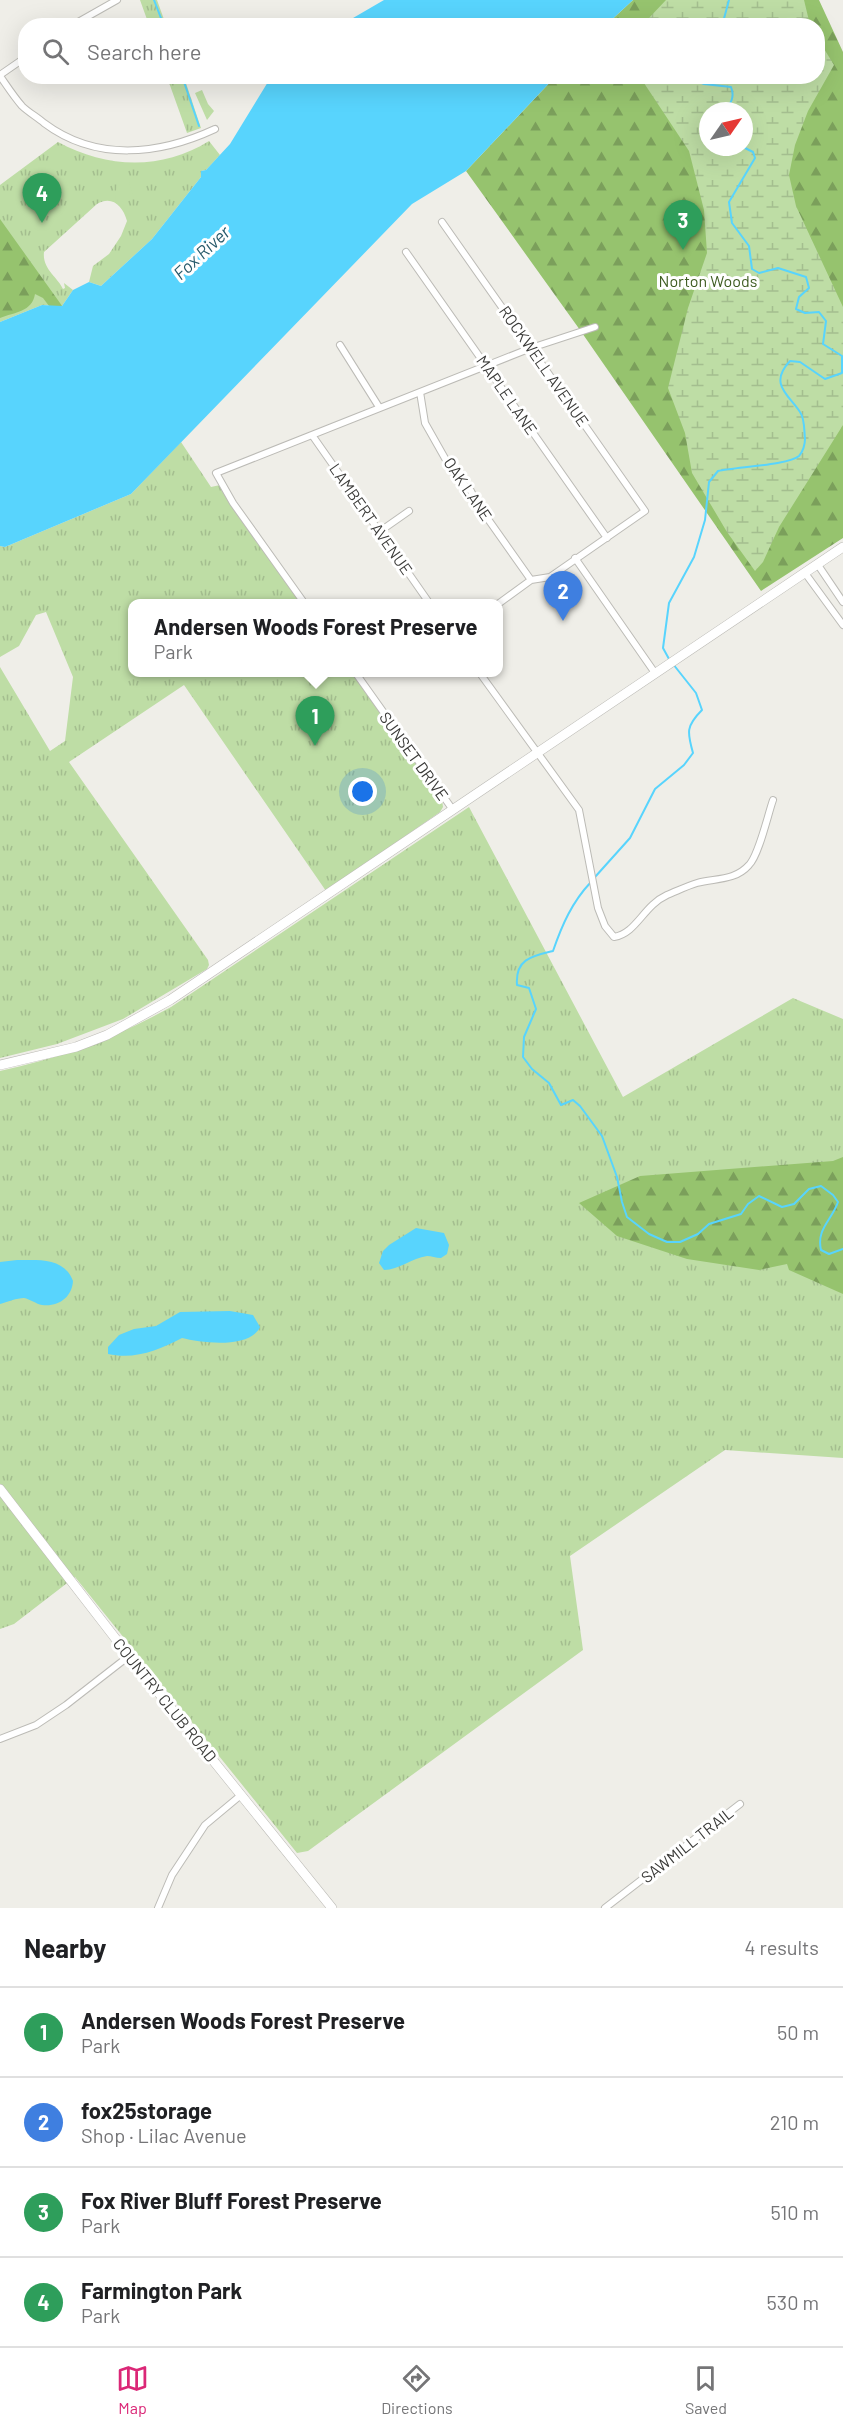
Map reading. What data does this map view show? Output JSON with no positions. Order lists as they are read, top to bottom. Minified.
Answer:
{"streets":{"main road":["COUNTRY CLUB ROAD"],"street":["ROCKWELL AVENUE","MAPLE LANE","OAK LANE","LAMBERT AVENUE","SUNSET DRIVE","SAWMILL TRAIL"]},"crossings":[["ROCKWELL AVENUE","MAPLE LANE"]],"water":["Fox River"],"parks":["Norton Woods"],"north":"top right","page":{"search":"Search here","pins":["4","3","2","1"],"popup":["Andersen Woods Forest Preserve","Park"],"heading":["Nearby","4 results"],"list":[{"mark":"1","name":"Andersen Woods Forest Preserve","note":"Park","value":"50 m"},{"mark":"2","name":"fox25storage","note":"Shop · Lilac Avenue","value":"210 m"},{"mark":"3","name":"Fox River Bluff Forest Preserve","note":"Park","value":"510 m"},{"mark":"4","name":"Farmington Park","note":"Park","value":"530 m"}],"nav":["Map","Directions","Saved"]}}
